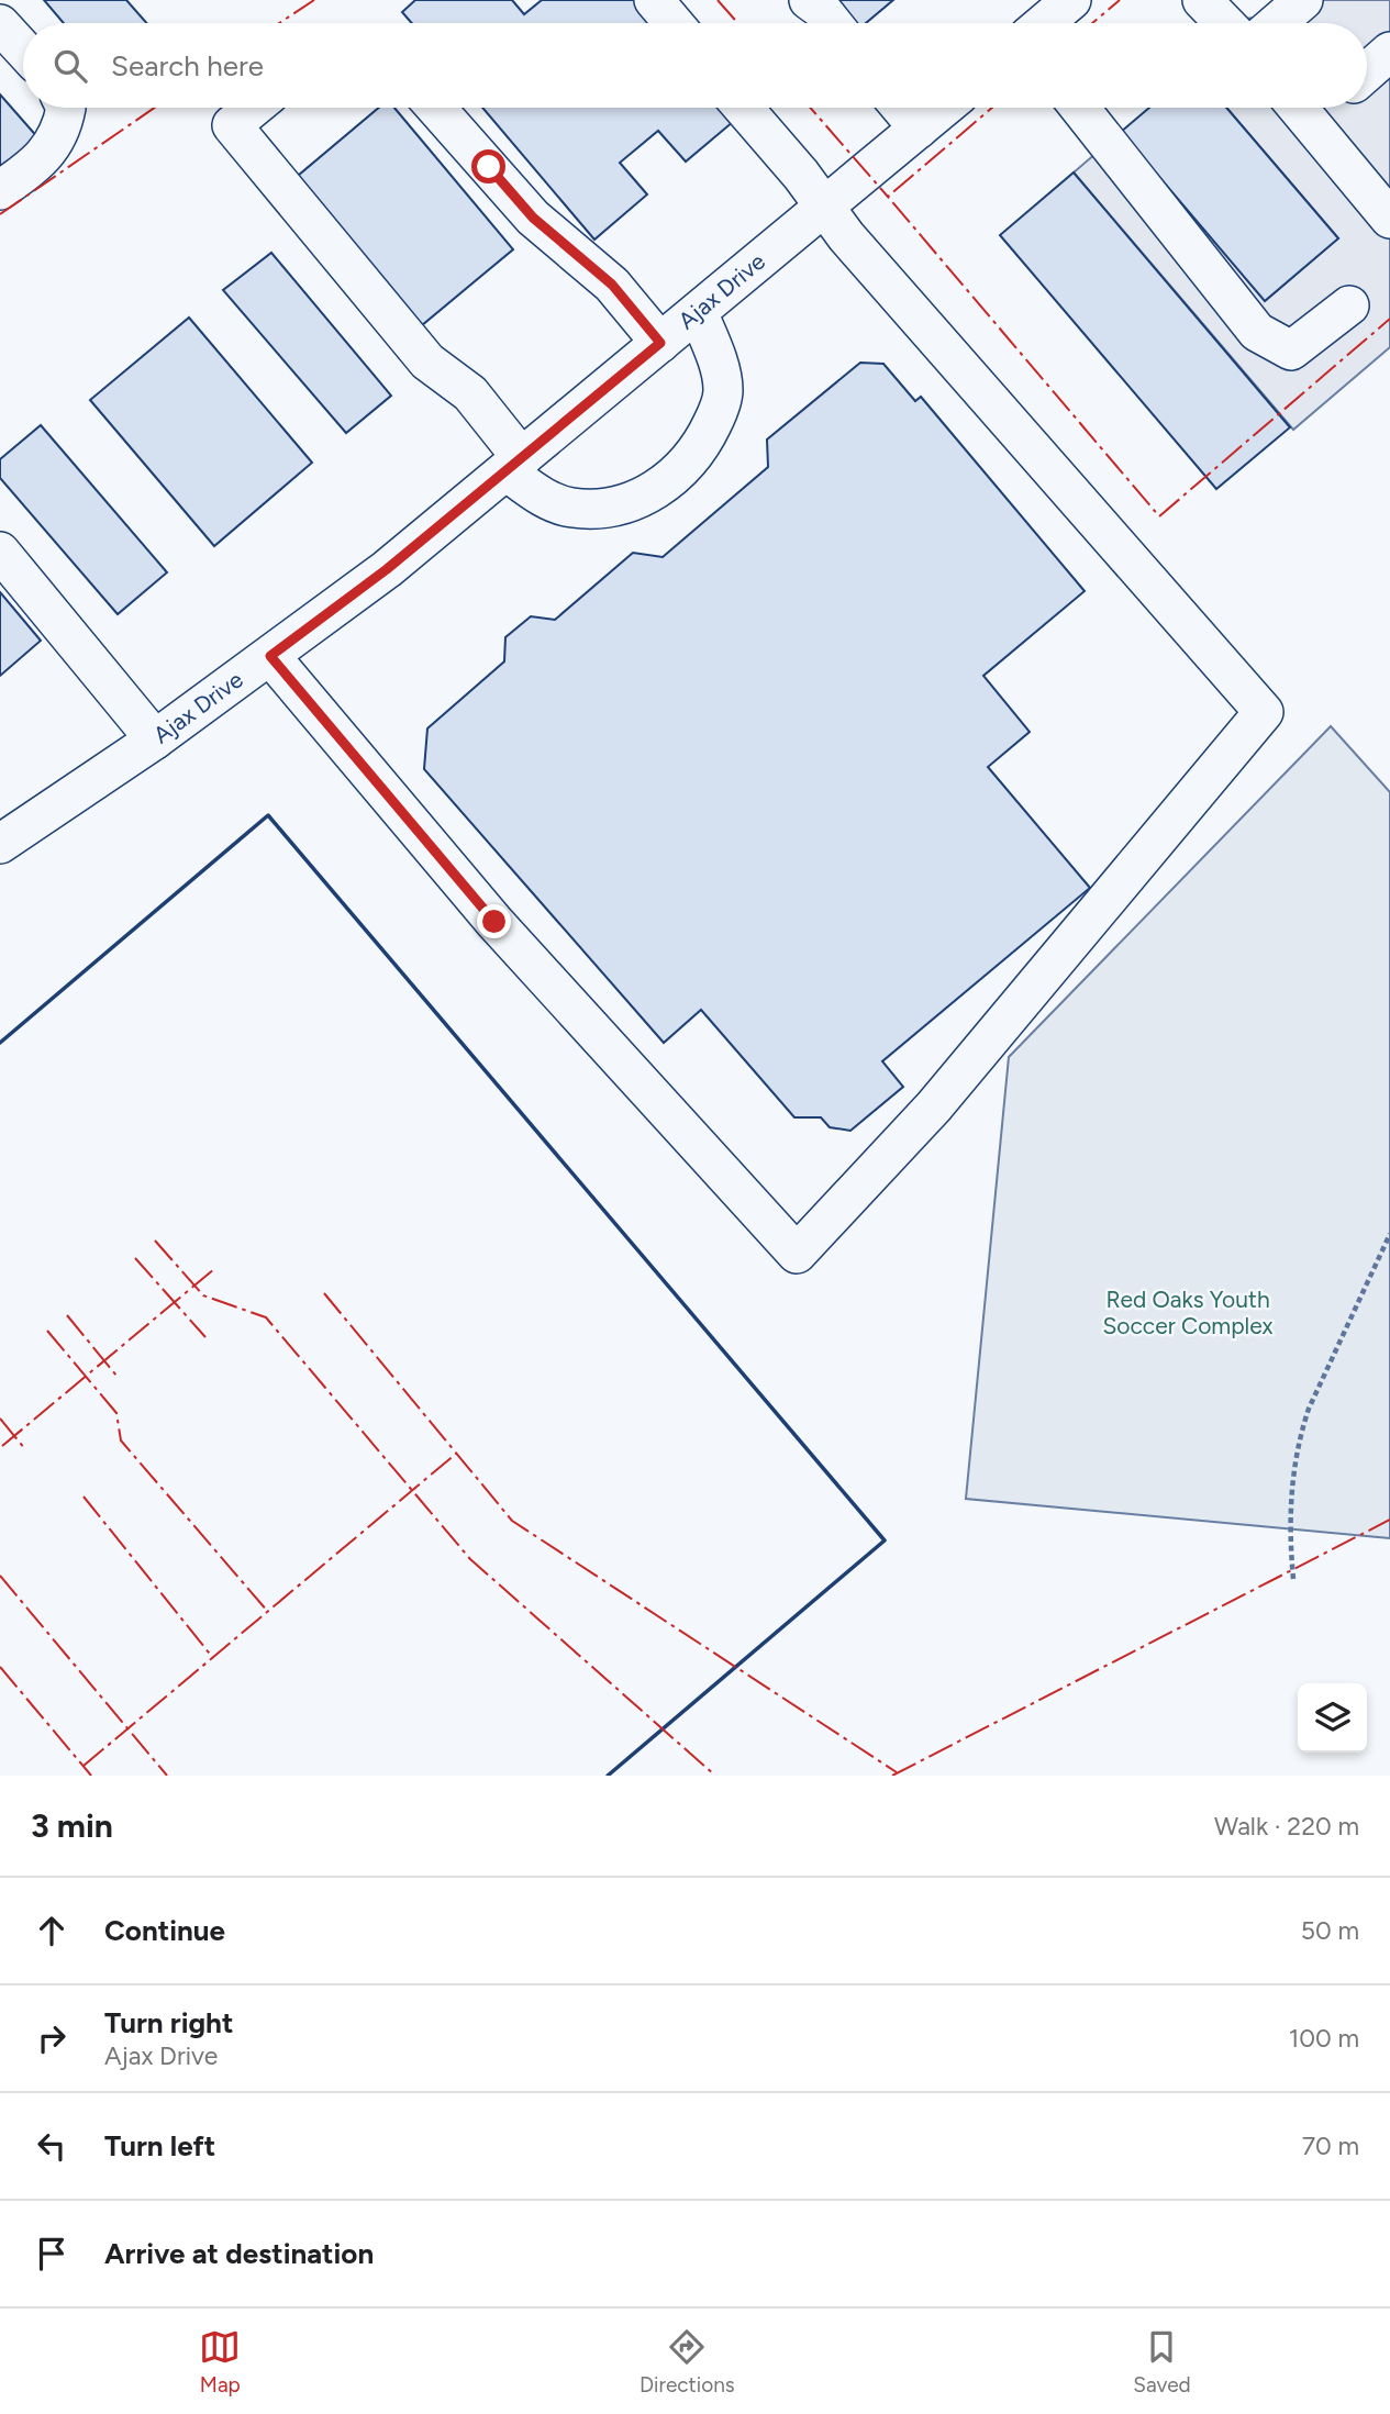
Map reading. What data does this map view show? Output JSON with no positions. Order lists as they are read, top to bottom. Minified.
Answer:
{"streets":{"street":["Ajax Drive"]},"parks":["Red Oaks Youth Soccer Complex"],"page":{"search":"Search here","heading":["3 min","Walk · 220 m"],"list":[["Continue","50 m"],["Turn right","Ajax Drive","100 m"],["Turn left","70 m"],"Arrive at destination"],"nav":["Map","Directions","Saved"]}}
